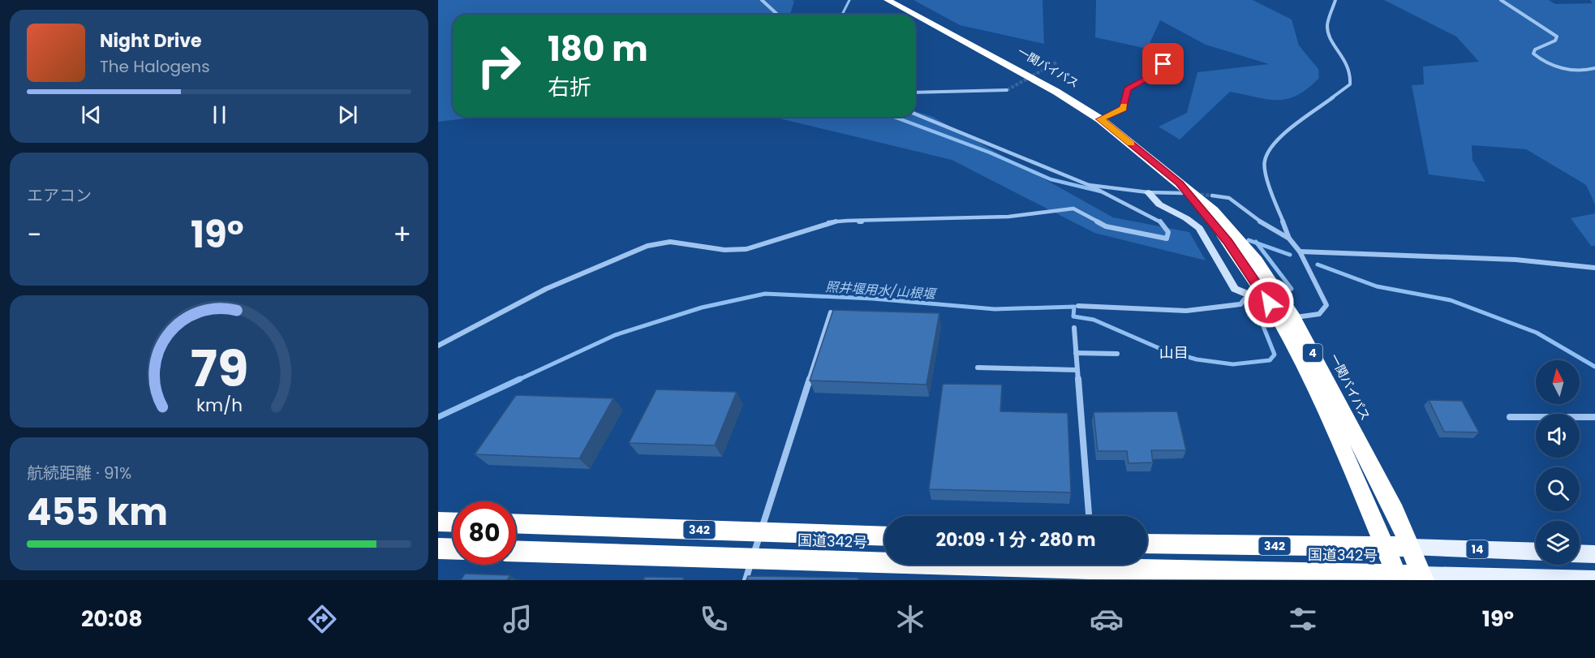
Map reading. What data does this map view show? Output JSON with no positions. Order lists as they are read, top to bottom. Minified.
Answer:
{"streets":{"highway":["一関バイパス","4","342","国道342号"],"main road":["14"]},"crossings":[["一関バイパス","国道342号"],["一関バイパス","14"],["国道342号","14"]],"districts":["山目"],"water":["照井堰用水/山根堰"],"north":"top","page":{"turn":["180 m","右折"],"song":["Night Drive","The Halogens"],"tile":["エアコン",["航続距離 · 91%","455 km"]],"heat":["−","19°","+"],"limit":"80","trip":"20:09 · 1 分 · 280 m","tabs":["20:08","19°"],"gauge":["79","km/h"]}}
